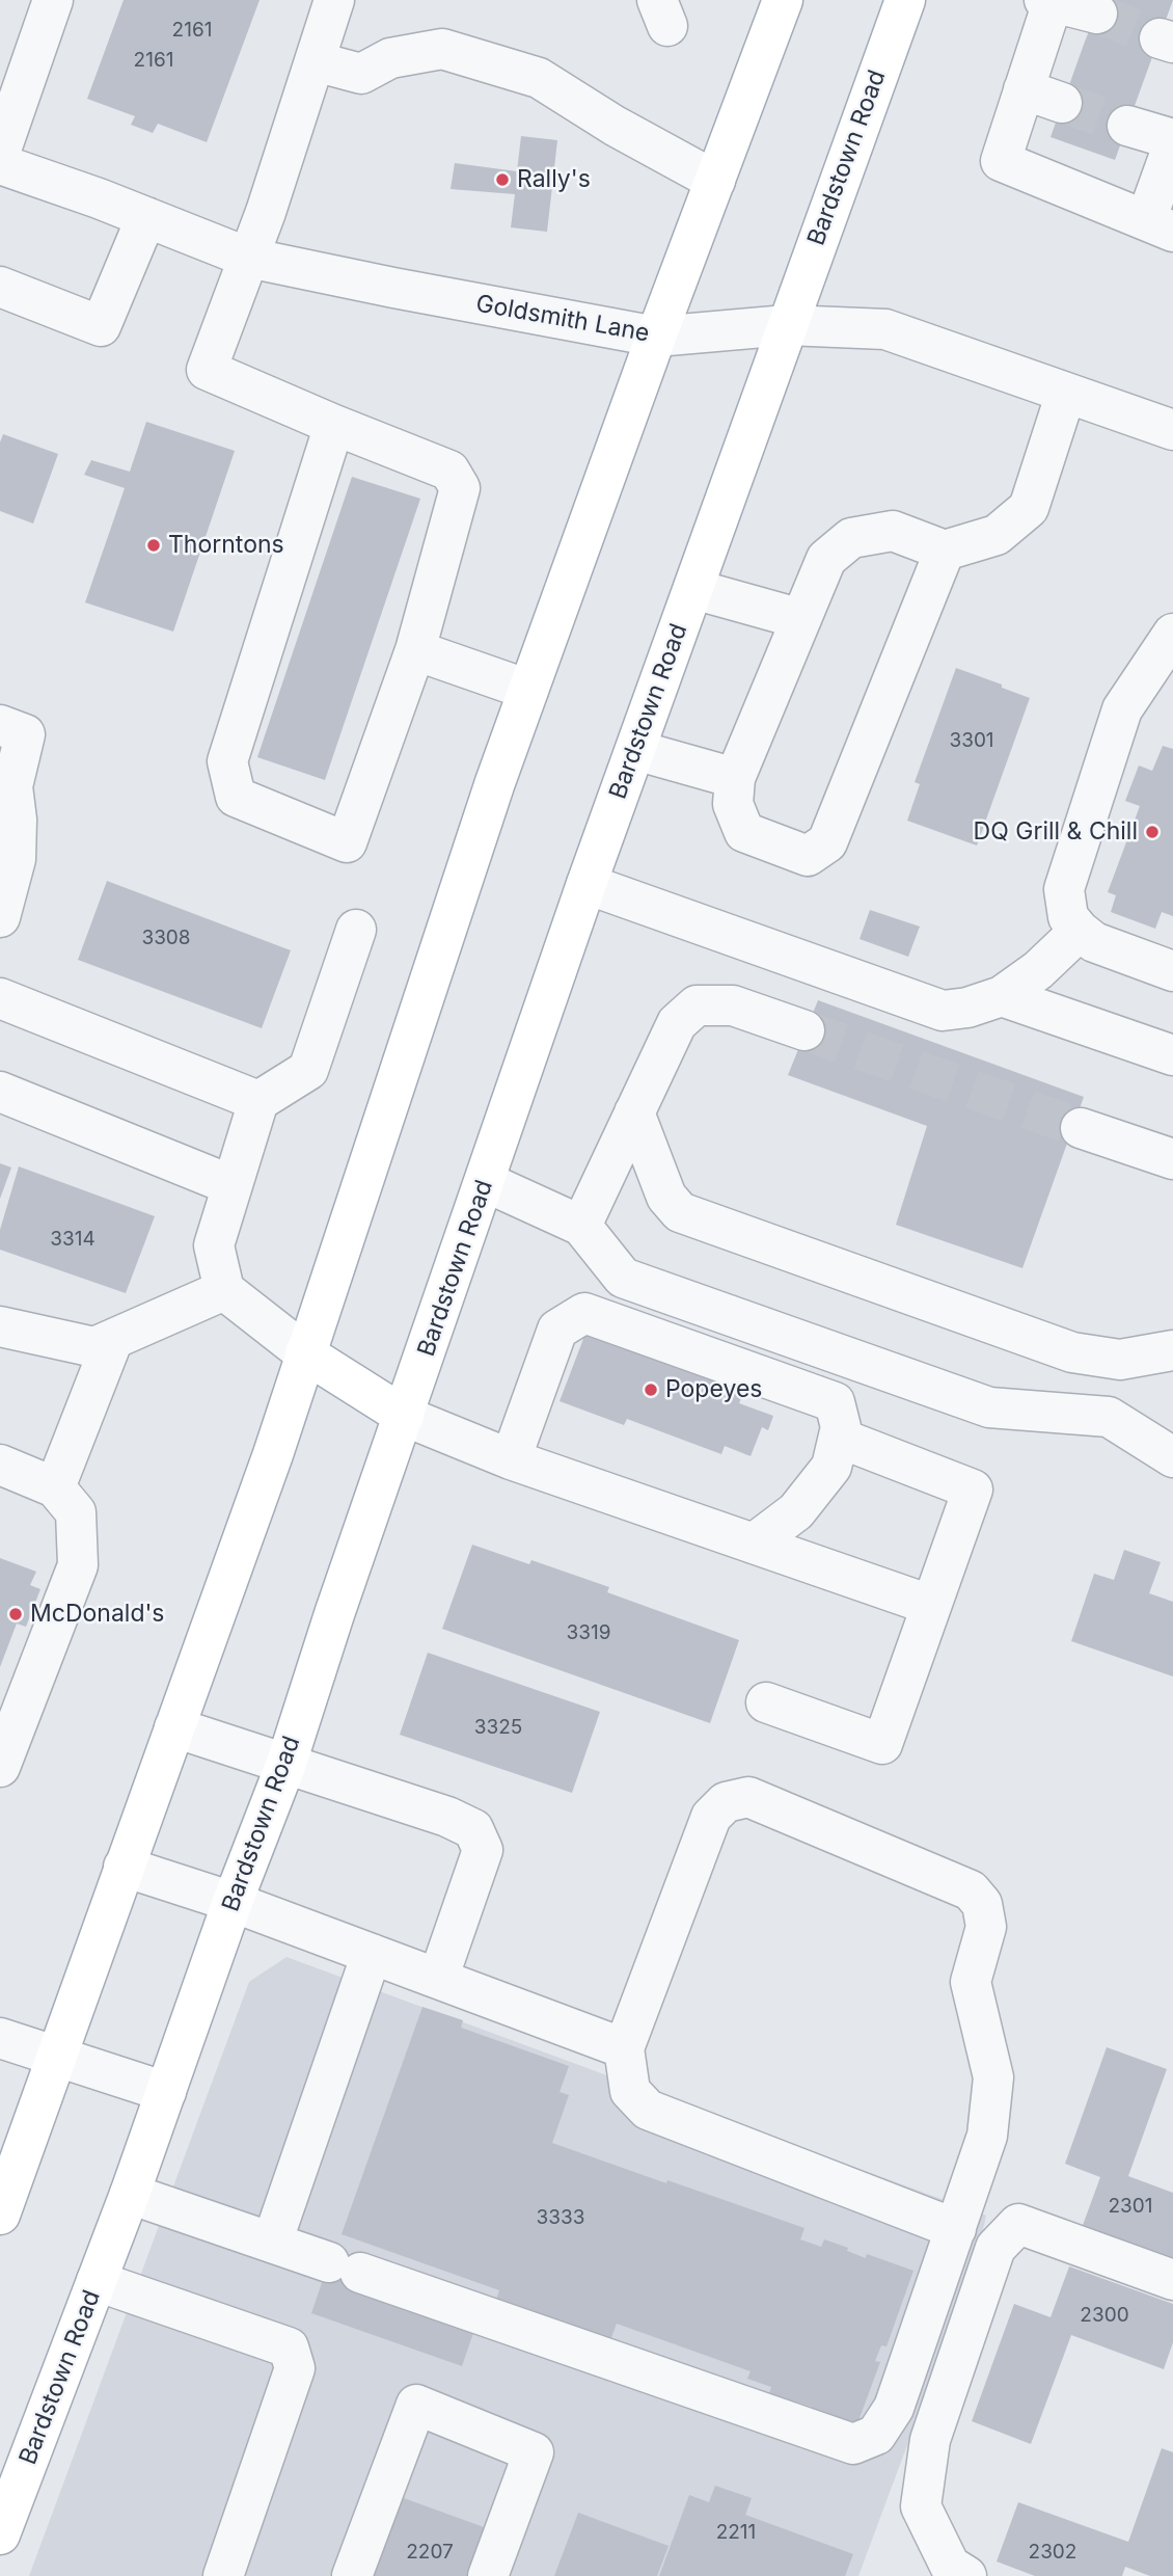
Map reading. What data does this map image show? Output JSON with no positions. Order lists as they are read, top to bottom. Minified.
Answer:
{"streets":{"main road":["Bardstown Road"],"street":["Goldsmith Lane"]},"crossings":[["Bardstown Road","Goldsmith Lane"]],"places":["Rally's","Thorntons","DQ Grill & Chill","Popeyes","McDonald's"],"house_numbers":["2161","2161","3301","3308","3314","3319","3325","2301","3333","2300","2211","2207","2302"]}
